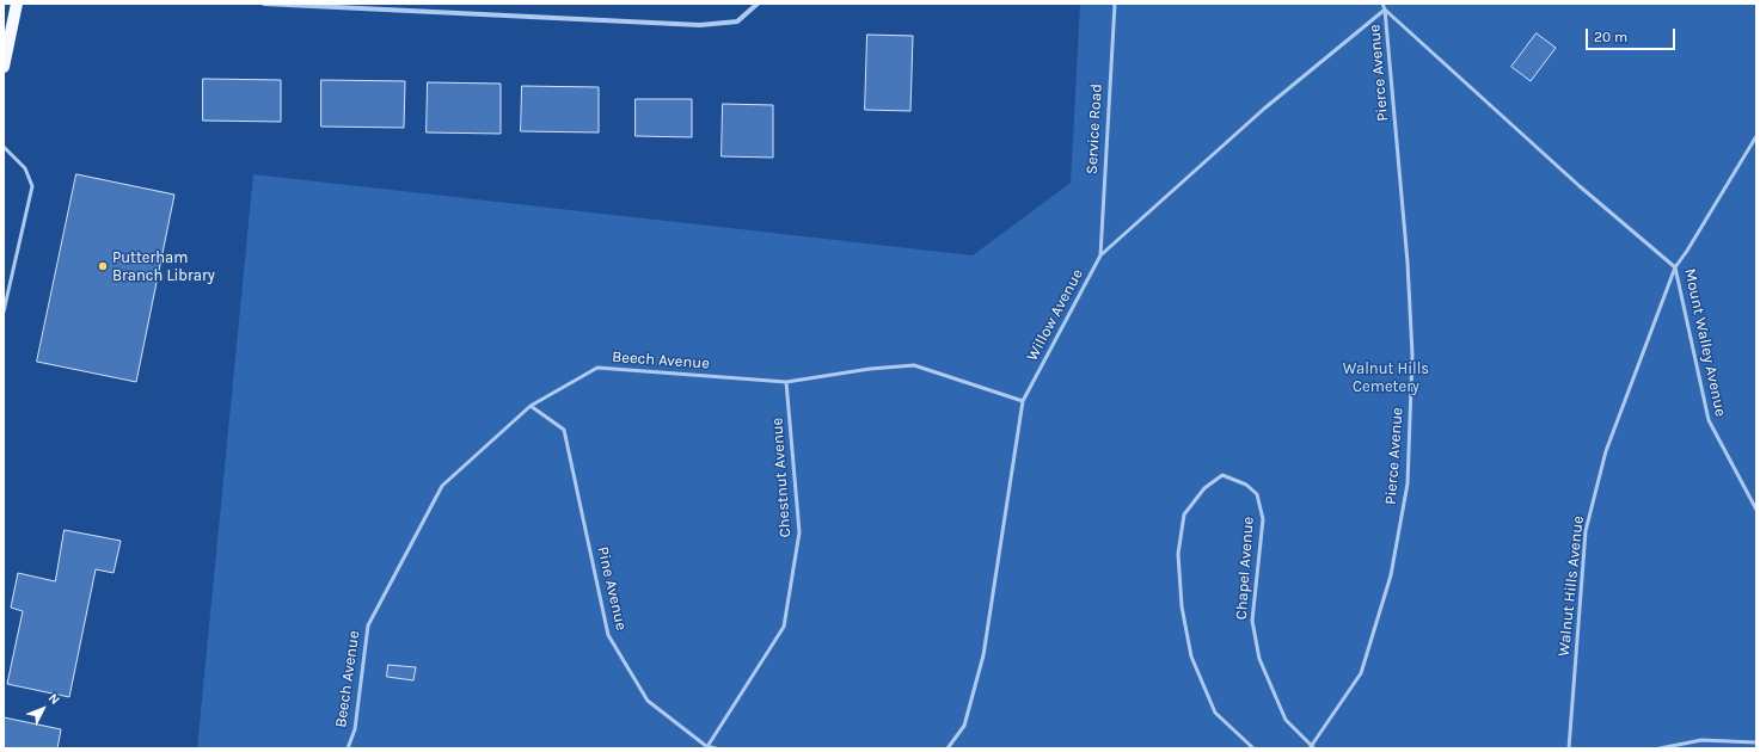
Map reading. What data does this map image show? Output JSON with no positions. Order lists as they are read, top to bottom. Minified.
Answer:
{"streets":{"lane":["Pierce Avenue","Service Road","Willow Avenue","Mount Walley Avenue","Beech Avenue","Chestnut Avenue","Chapel Avenue","Walnut Hills Avenue","Pine Avenue"]},"crossings":[["Pierce Avenue","Willow Avenue"],["Pierce Avenue","Chapel Avenue"],["Service Road","Willow Avenue"],["Willow Avenue","Beech Avenue"],["Mount Walley Avenue","Walnut Hills Avenue"],["Beech Avenue","Chestnut Avenue"],["Beech Avenue","Pine Avenue"],["Chestnut Avenue","Pine Avenue"]],"parks":["Walnut Hills Cemetery"],"places":["Putterham Branch Library"],"scale_bar":"20 m","north":"top right"}
